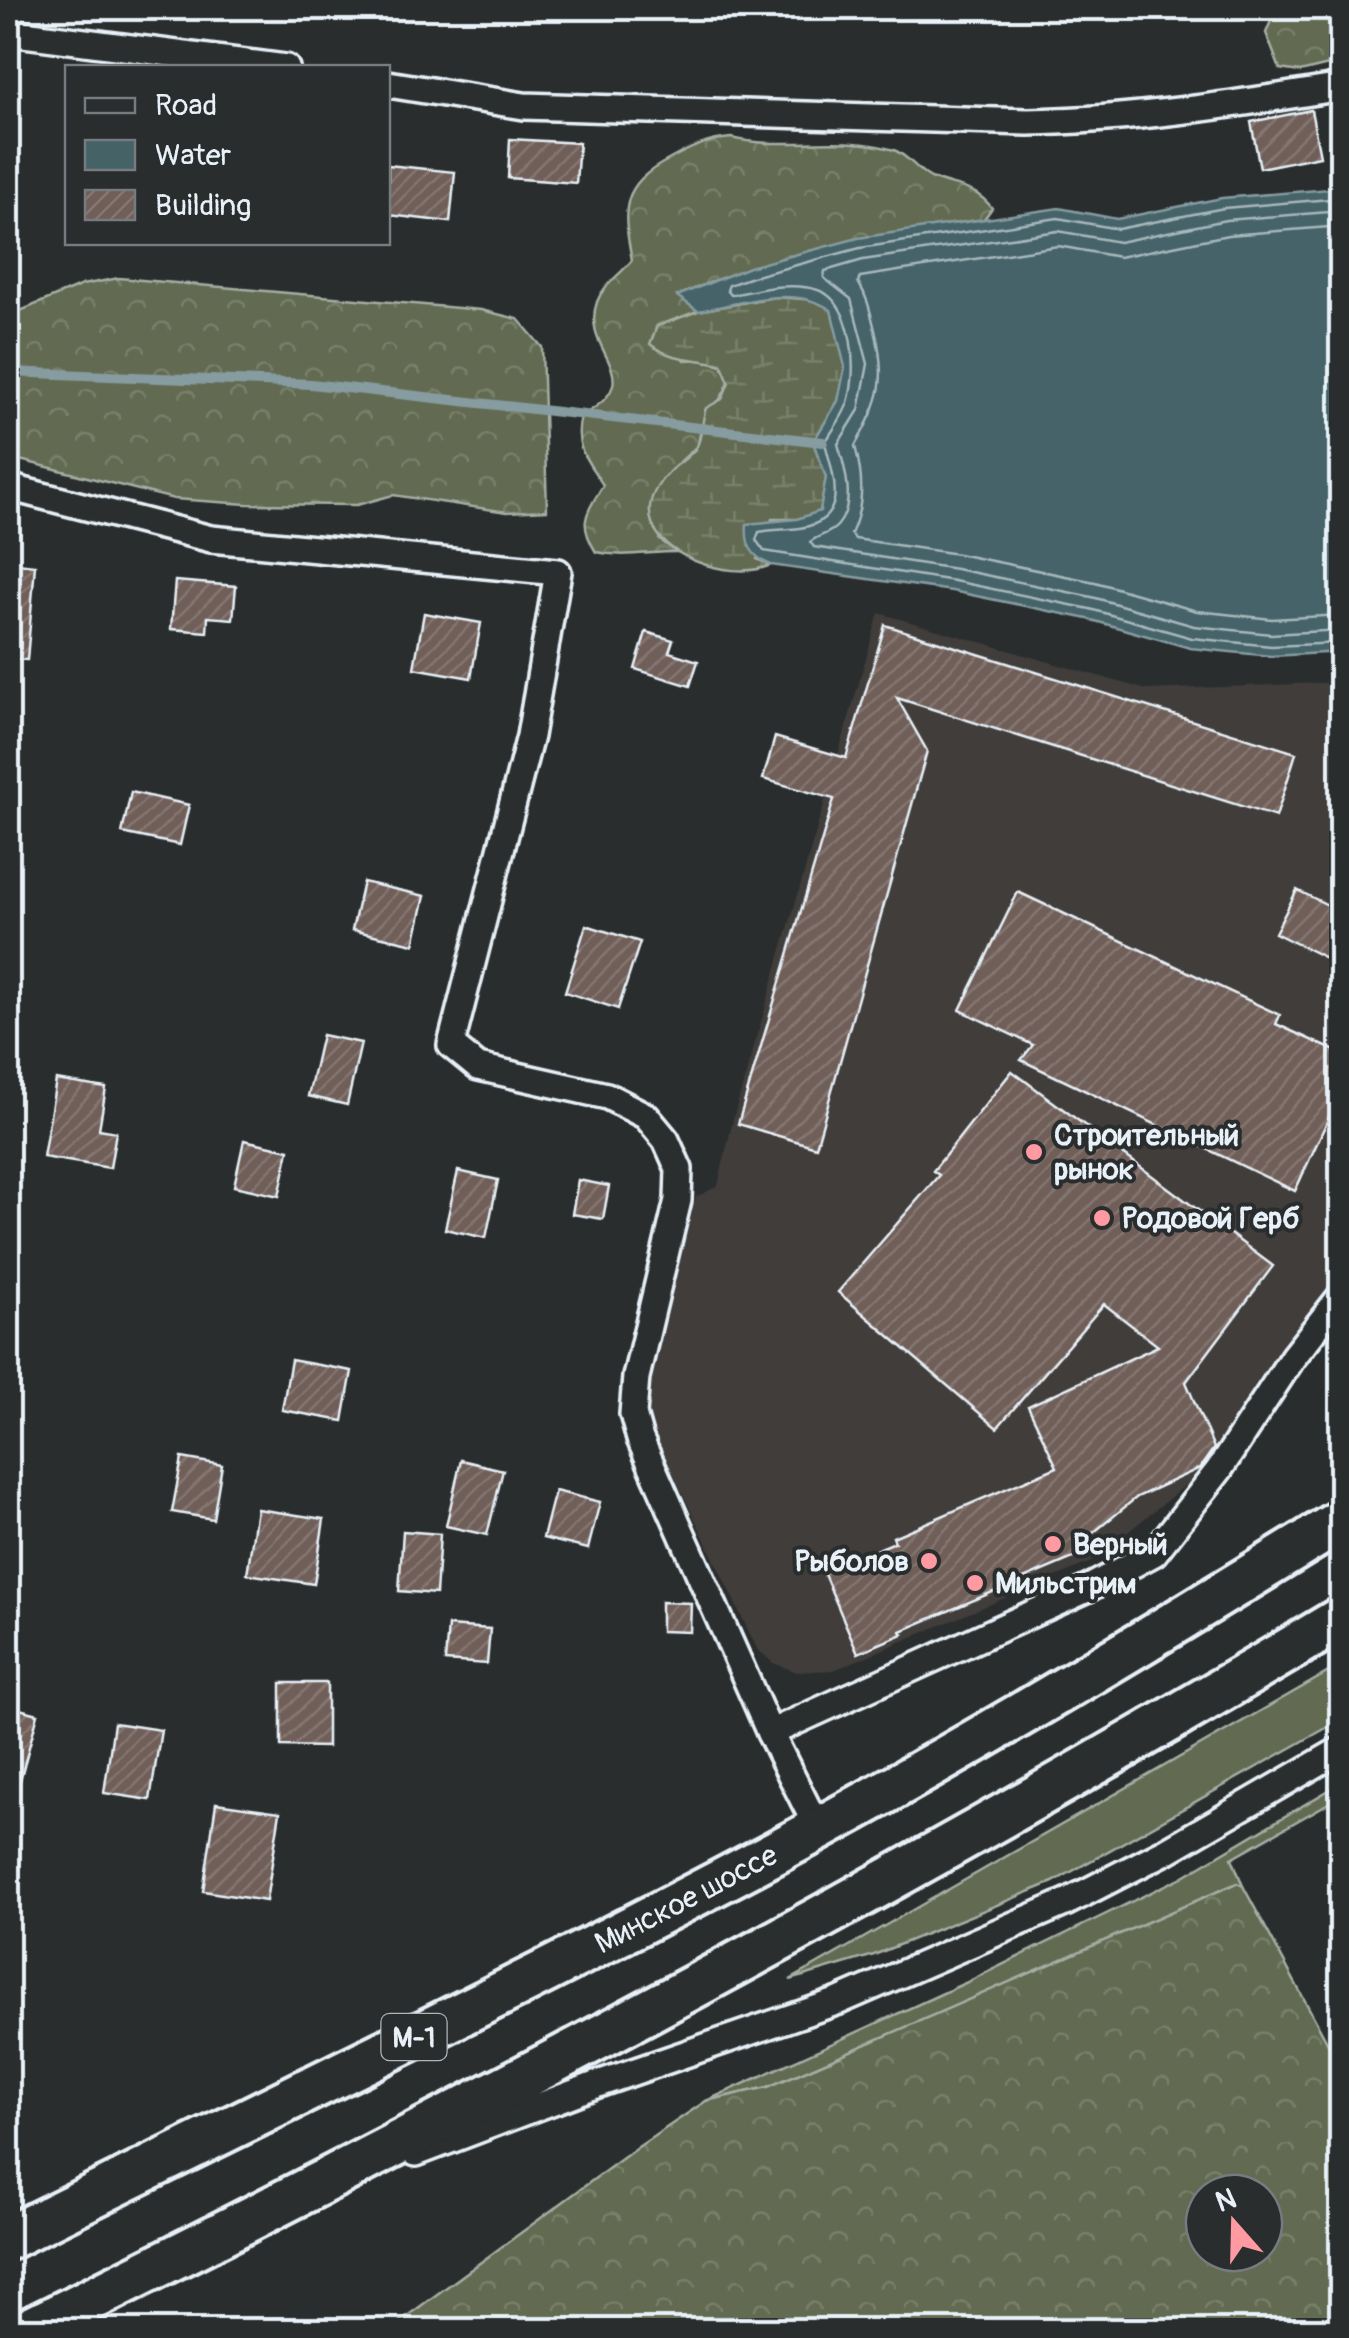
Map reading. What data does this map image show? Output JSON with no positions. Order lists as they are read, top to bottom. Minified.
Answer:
{"streets":{"highway":["Минское шоссе","М-1"]},"places":["Строительный рынок","Родовой Герб","Верный","Рыболов","Мильстрим"],"legend":["Road","Water","Building"],"north":"top"}
